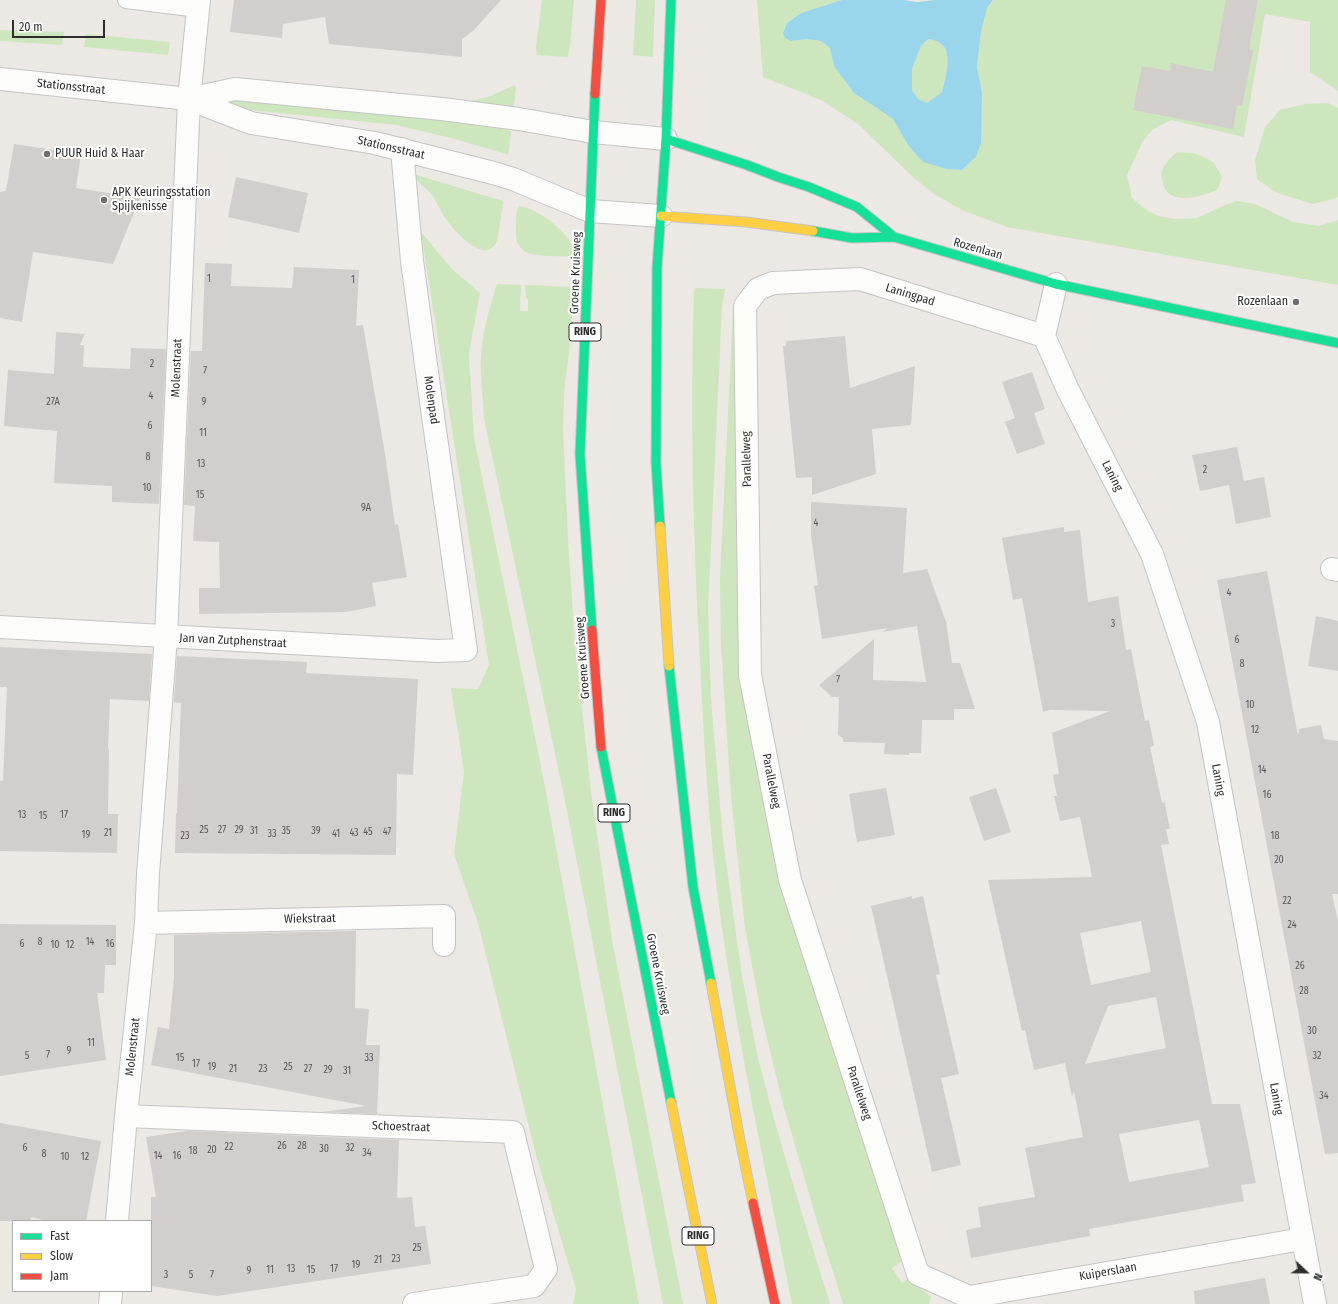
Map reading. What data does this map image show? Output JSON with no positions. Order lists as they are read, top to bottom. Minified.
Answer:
{"streets":{"main road":["Rozenlaan","Groene Kruisweg","RING"],"street":["Stationsstraat","Laningpad","Molenstraat","Molenpad","Parallelweg","Laning","Jan van Zutphenstraat","Wiekstraat","Schoestraat","Kuiperslaan"]},"crossings":[["Stationsstraat","Rozenlaan"],["Stationsstraat","Groene Kruisweg"],["Stationsstraat","Molenstraat"],["Stationsstraat","Molenpad"],["Laningpad","Parallelweg"],["Laningpad","Laning"],["Molenstraat","Jan van Zutphenstraat"],["Molenstraat","Wiekstraat"],["Molenstraat","Schoestraat"],["Molenpad","Jan van Zutphenstraat"],["Parallelweg","Kuiperslaan"],["Laning","Kuiperslaan"]],"places":["PUUR Huid & Haar","APK Keuringsstation Spijkenisse","Rozenlaan"],"house_numbers":["1","1","2","7","4","27A","9","6","11","8","13","2","10","15","9A","4","4","3","6","8","7","10","12","14","16","13","17","15","25","27","29","31","35","39","45","47","21","43","33","41","19","23","18","20","22","24","8","14","6","16","10","12","26","28","30","11","9","7","5","32","15","33","17","19","25","21","23","27","29","31","34","26","28","22","6","32","30","20","18","34","8","14","16","10","12","25","23","21","19","13","17","11","15","9","3","5","7"],"legend":["Fast","Slow","Jam"],"scale_bar":"20 m","north":"right"}
